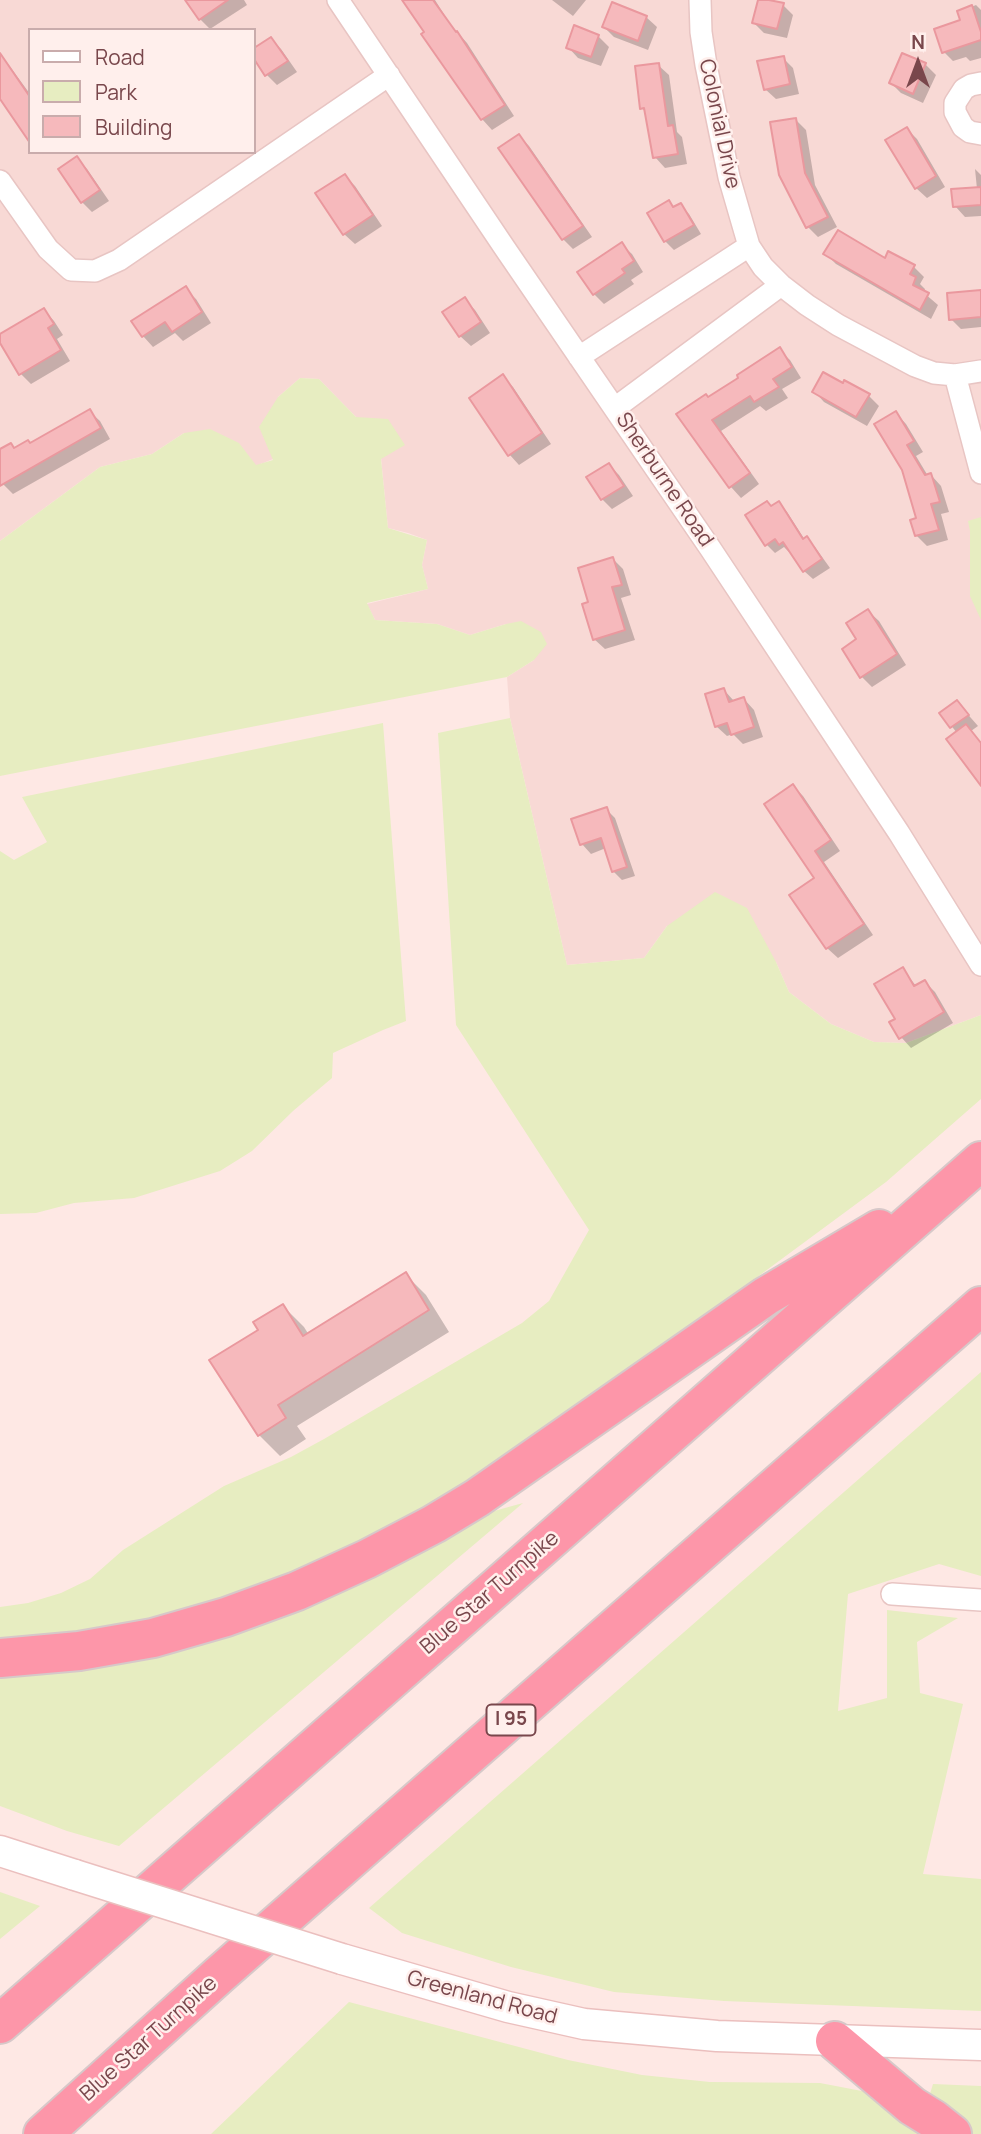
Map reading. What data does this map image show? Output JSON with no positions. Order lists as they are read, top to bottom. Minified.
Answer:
{"streets":{"highway":["Blue Star Turnpike","I 95"],"main road":["Greenland Road"],"street":["Colonial Drive","Sherburne Road"]},"legend":["Road","Park","Building"],"north":"top"}
